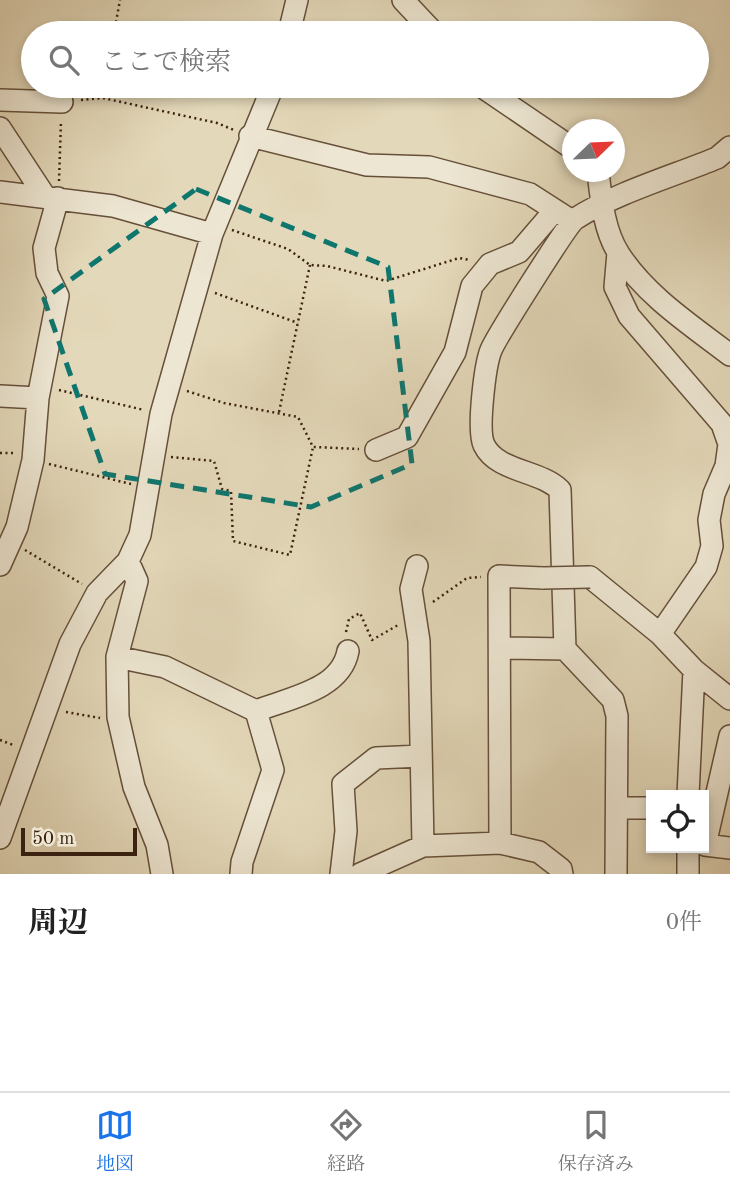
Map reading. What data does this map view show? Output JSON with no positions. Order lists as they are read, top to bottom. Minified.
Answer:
{"scale_bar":"50 m","north":"top right","page":{"search":"ここで検索","scale":"50 m","heading":["周辺","0件"],"nav":["地図","経路","保存済み"]}}
